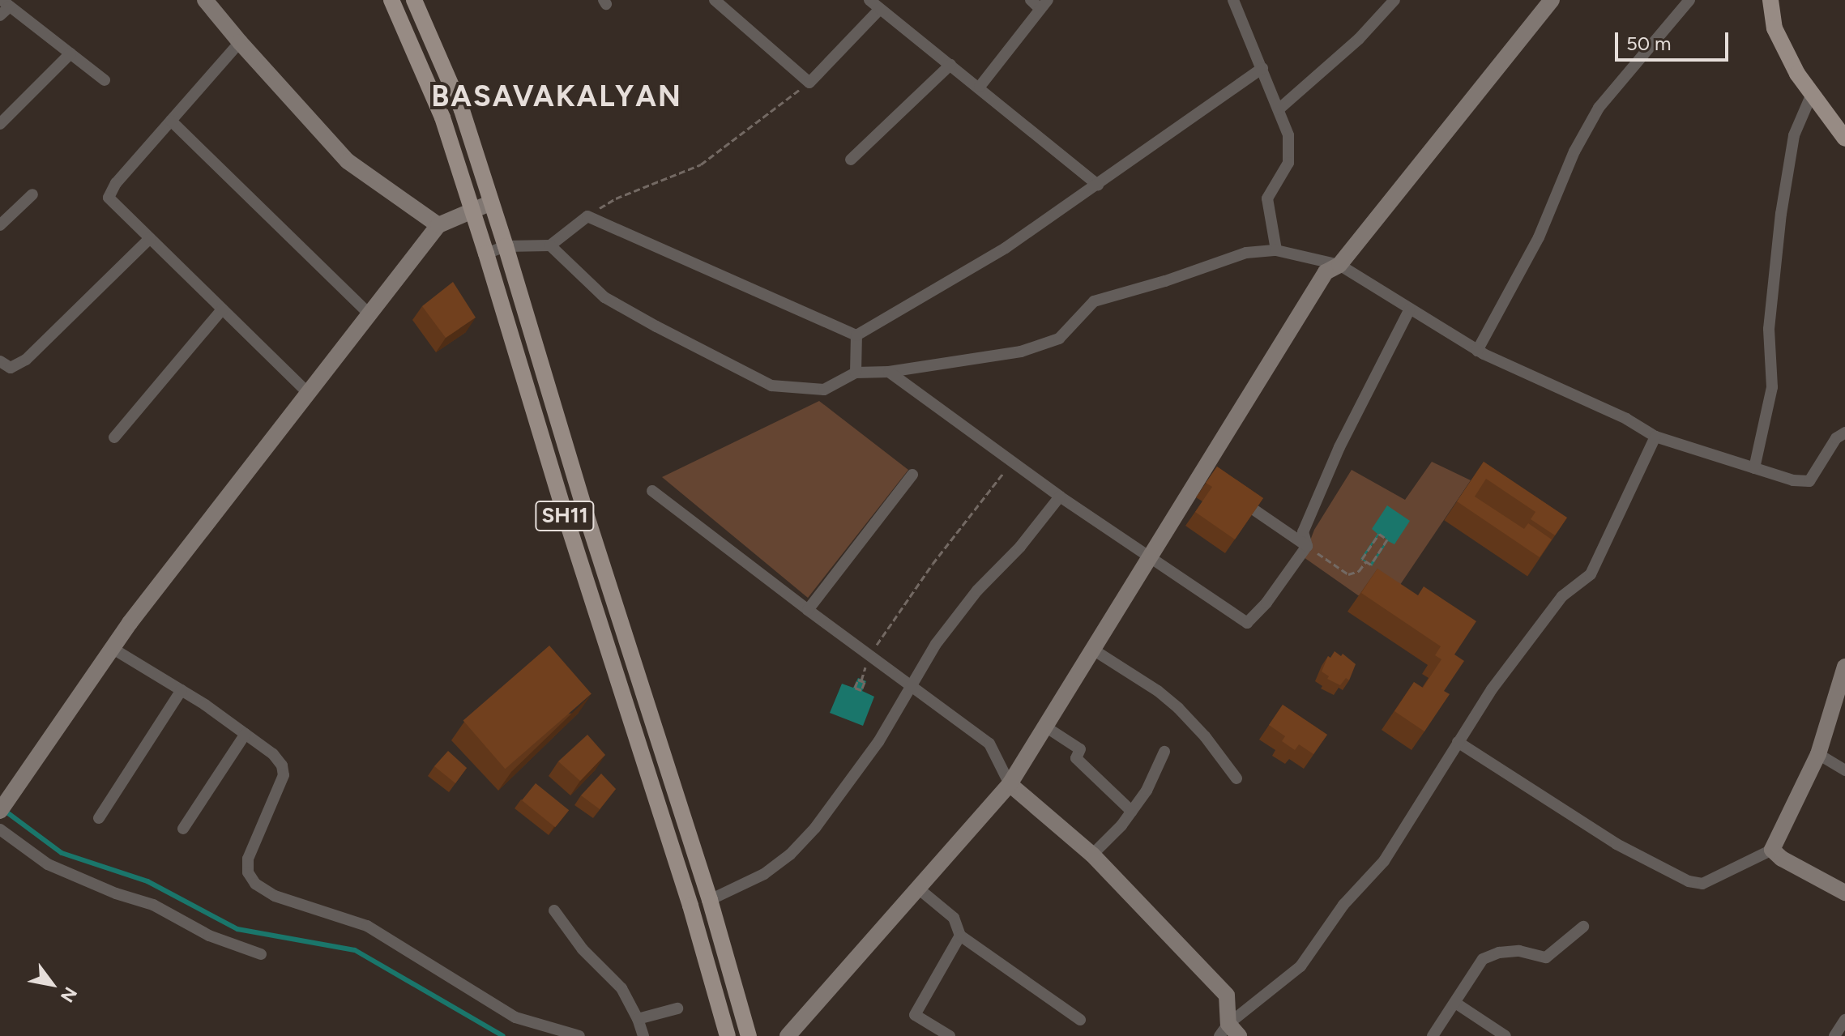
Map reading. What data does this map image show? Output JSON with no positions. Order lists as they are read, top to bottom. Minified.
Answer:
{"streets":{"main road":["SH11"]},"districts":["BASAVAKALYAN"],"scale_bar":"50 m","north":"bottom right"}
